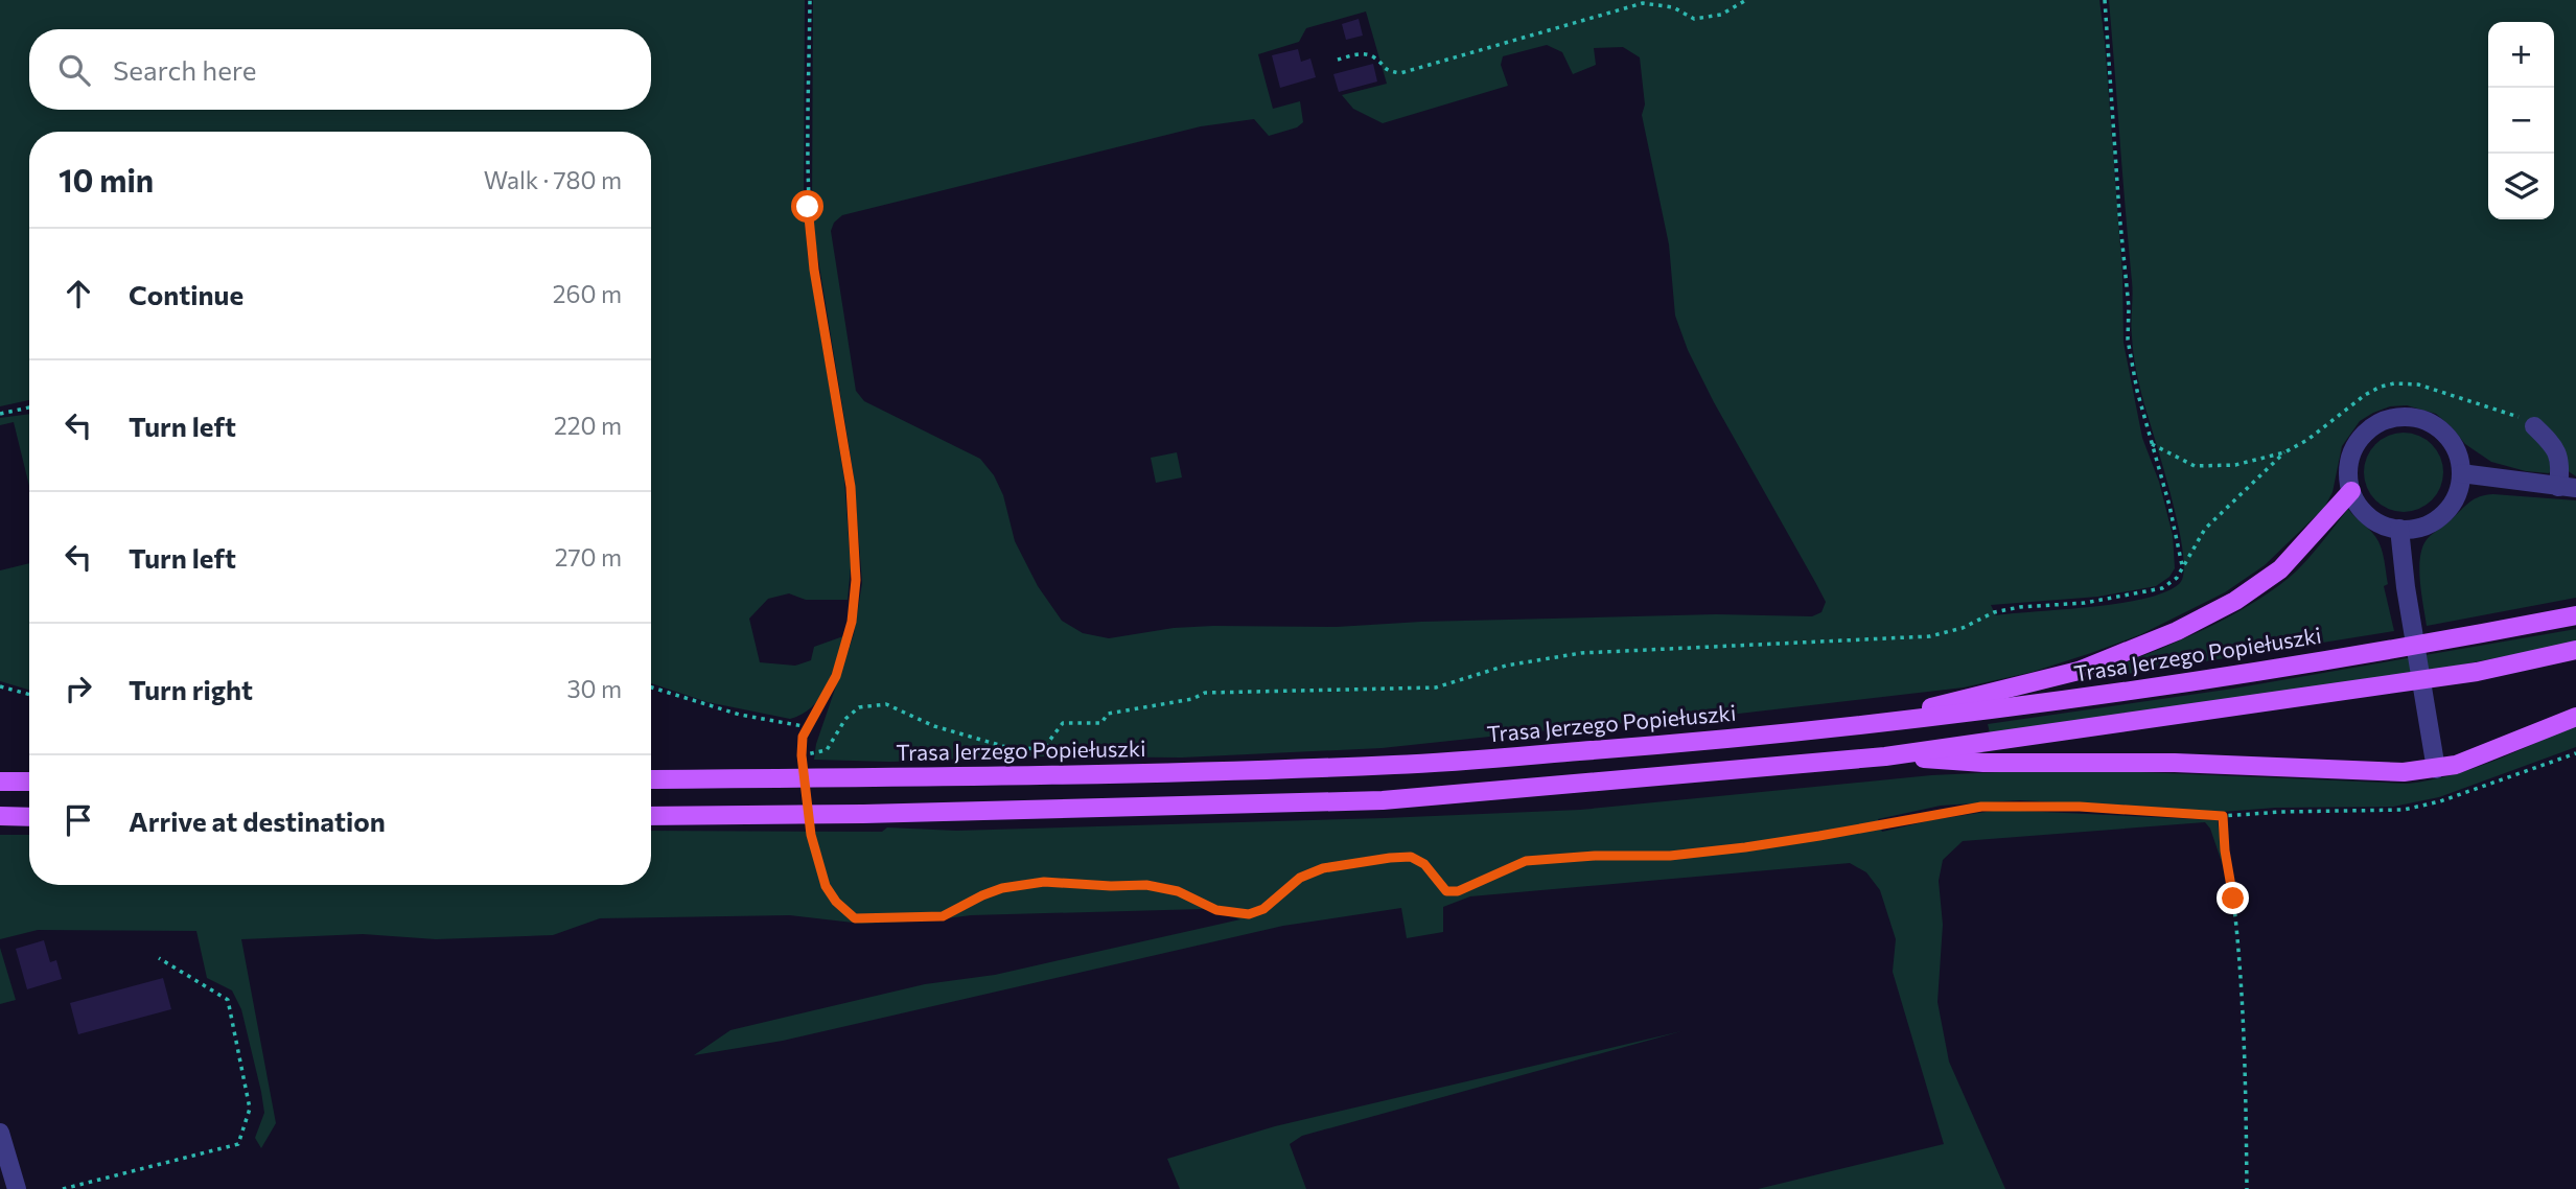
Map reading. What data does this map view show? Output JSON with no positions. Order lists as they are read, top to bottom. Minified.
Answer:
{"streets":{"main road":["Trasa Jerzego Popiełuszki"]},"page":{"map_buttons":["+","−"],"search":"Search here","heading":["10 min","Walk · 780 m"],"list":[["Continue","260 m"],["Turn left","220 m"],["Turn left","270 m"],["Turn right","30 m"],"Arrive at destination"]}}
